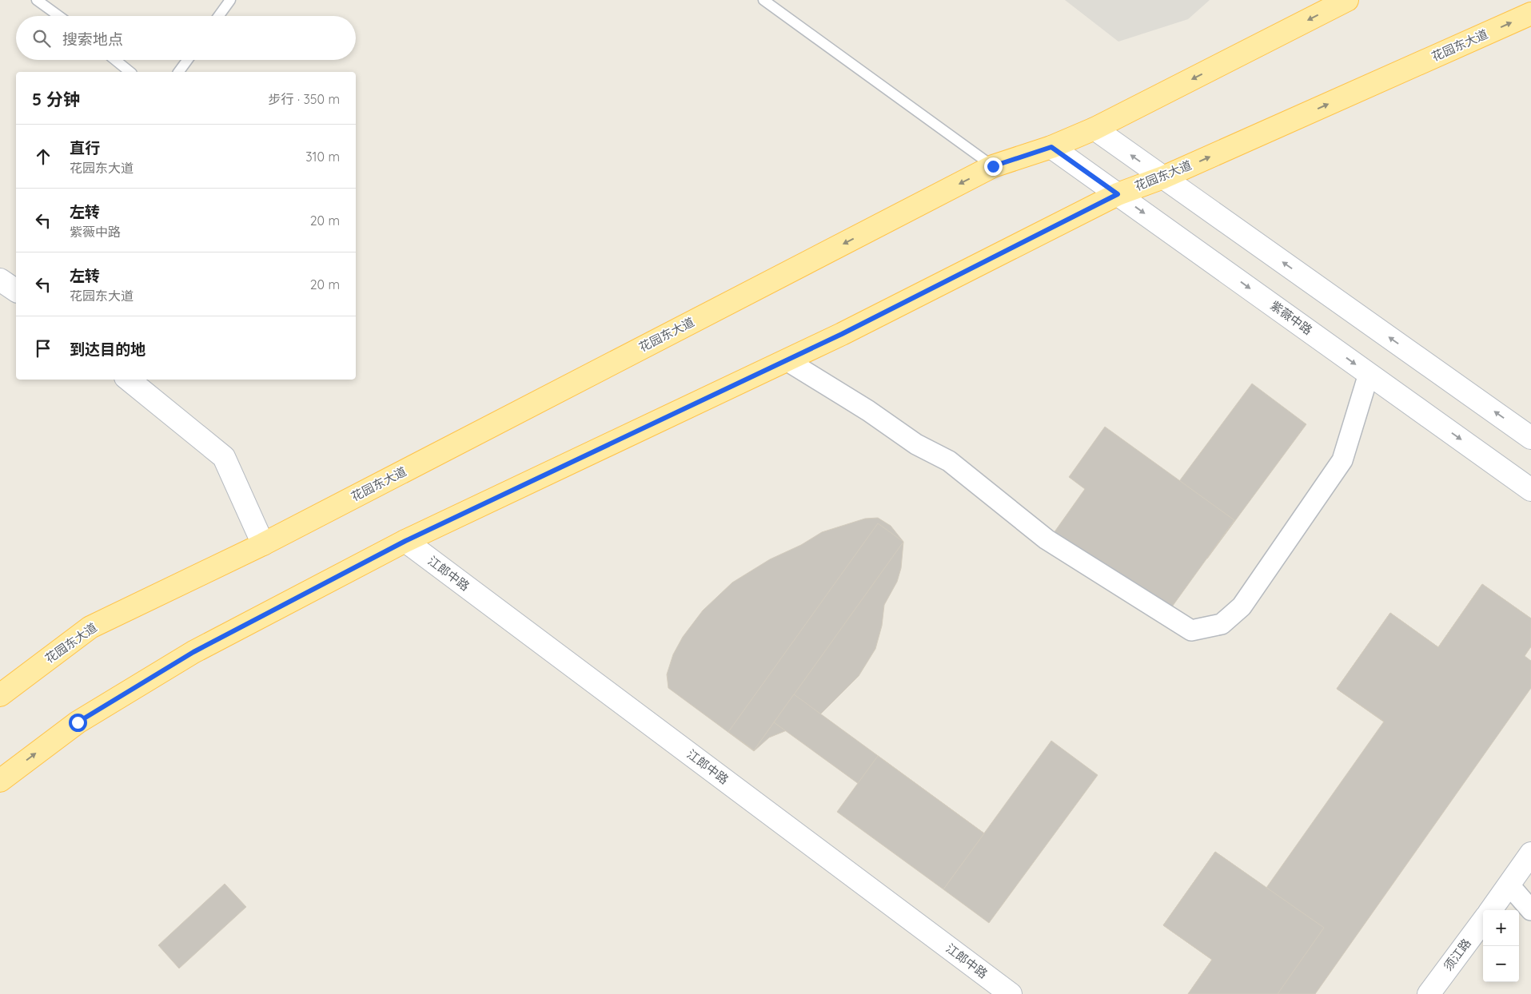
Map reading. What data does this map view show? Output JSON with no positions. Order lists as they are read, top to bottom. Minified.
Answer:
{"streets":{"main road":["花园东大道"],"street":["紫薇中路","江郎中路","须江路"]},"crossings":[["花园东大道","紫薇中路"],["花园东大道","江郎中路"]],"page":{"search":"搜索地点","heading":["5 分钟","步行 · 350 m"],"list":[["直行","花园东大道","310 m"],["左转","紫薇中路","20 m"],["左转","花园东大道","20 m"],"到达目的地"],"map_buttons":["+","−"]}}
